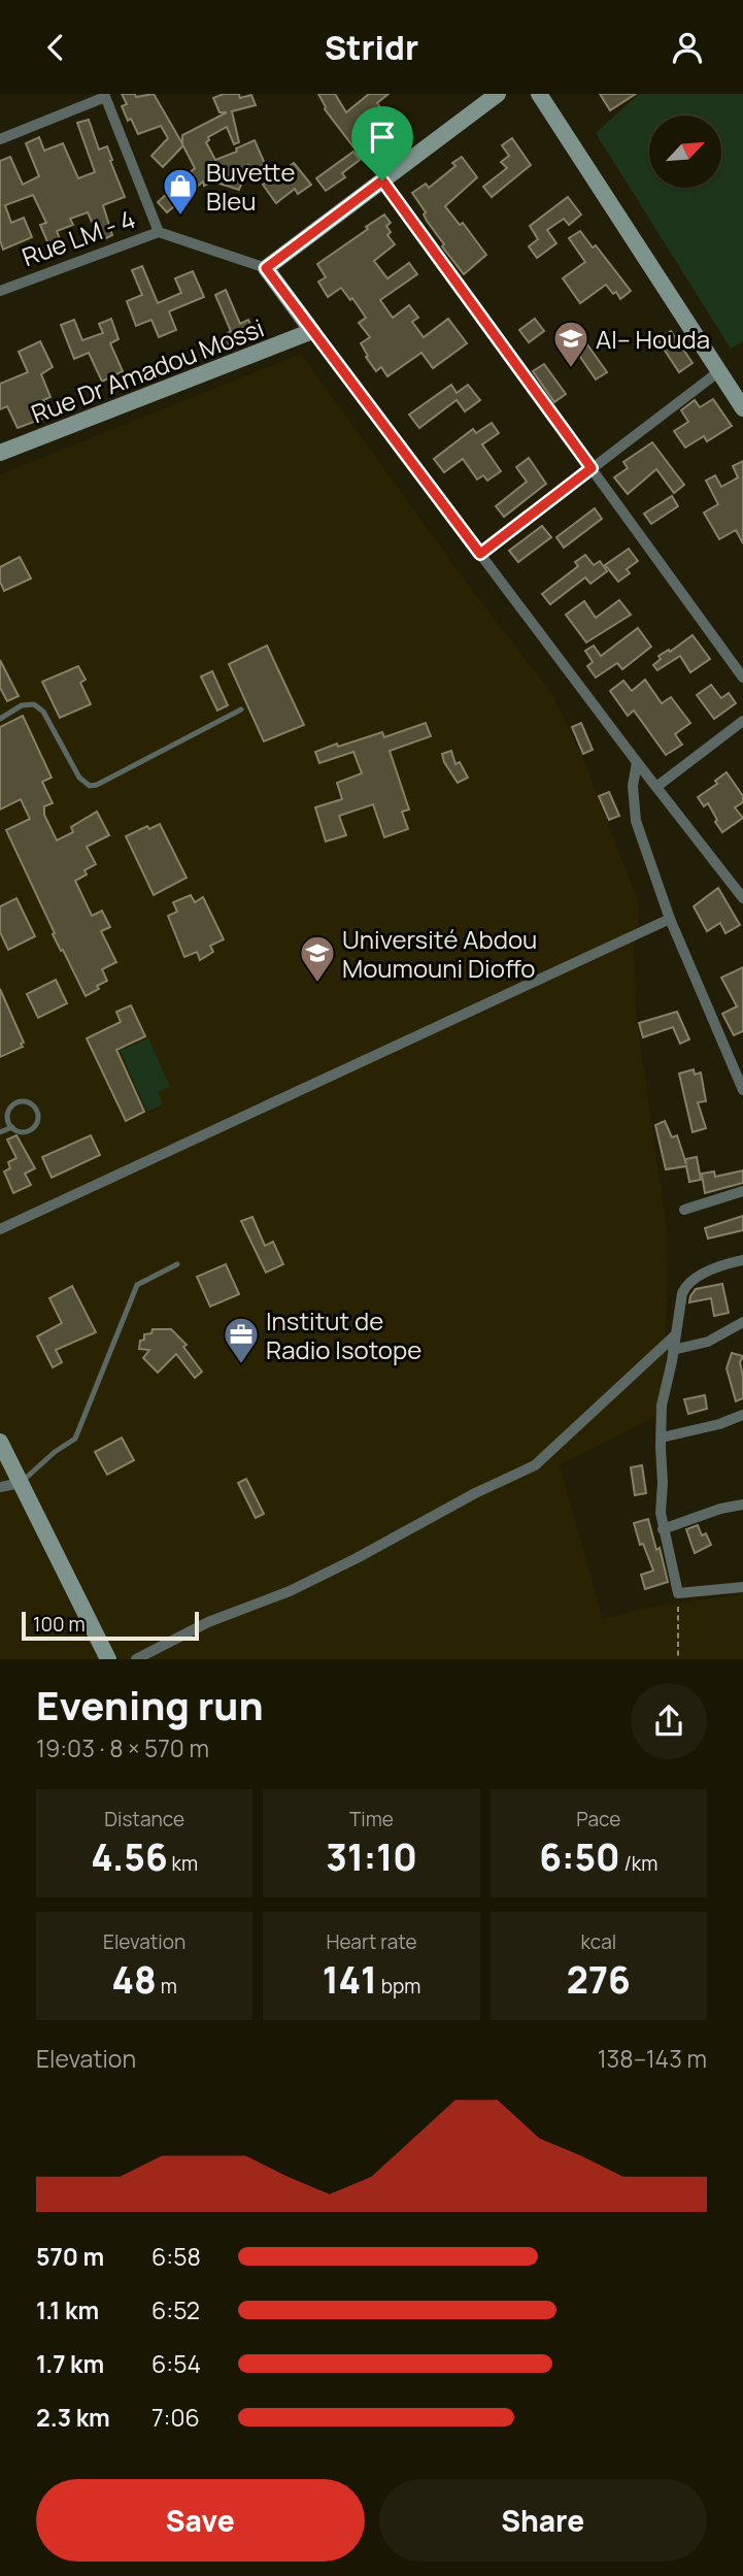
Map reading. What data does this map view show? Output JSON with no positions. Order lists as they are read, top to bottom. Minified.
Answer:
{"streets":{"street":["Rue LM - 4","Rue Dr Amadou Mossi"]},"places":{"shop":["Buvette Bleu"],"school or university":["Al-- Houda","Université Abdou Moumouni Dioffo"],"office":["Institut de Radio Isotope"]},"scale_bar":"100 m","north":"top right","page":{"header":"Stridr","scale":"100 m","heading":["Evening run","19:03 · 8 × 570 m"],"stats":[["Distance","4.56 km"],["Time","31:10"],["Pace","6:50 /km"],["Elevation","48 m"],["Heart rate","141 bpm"],["kcal","276"]],"chart":["Elevation","138–143 m"],"list":[{"name":"570 m","note":"6:58"},{"name":"1.1 km","note":"6:52"},{"name":"1.7 km","note":"6:54"},{"name":"2.3 km","note":"7:06"}],"buttons":["Save","Share"]}}
